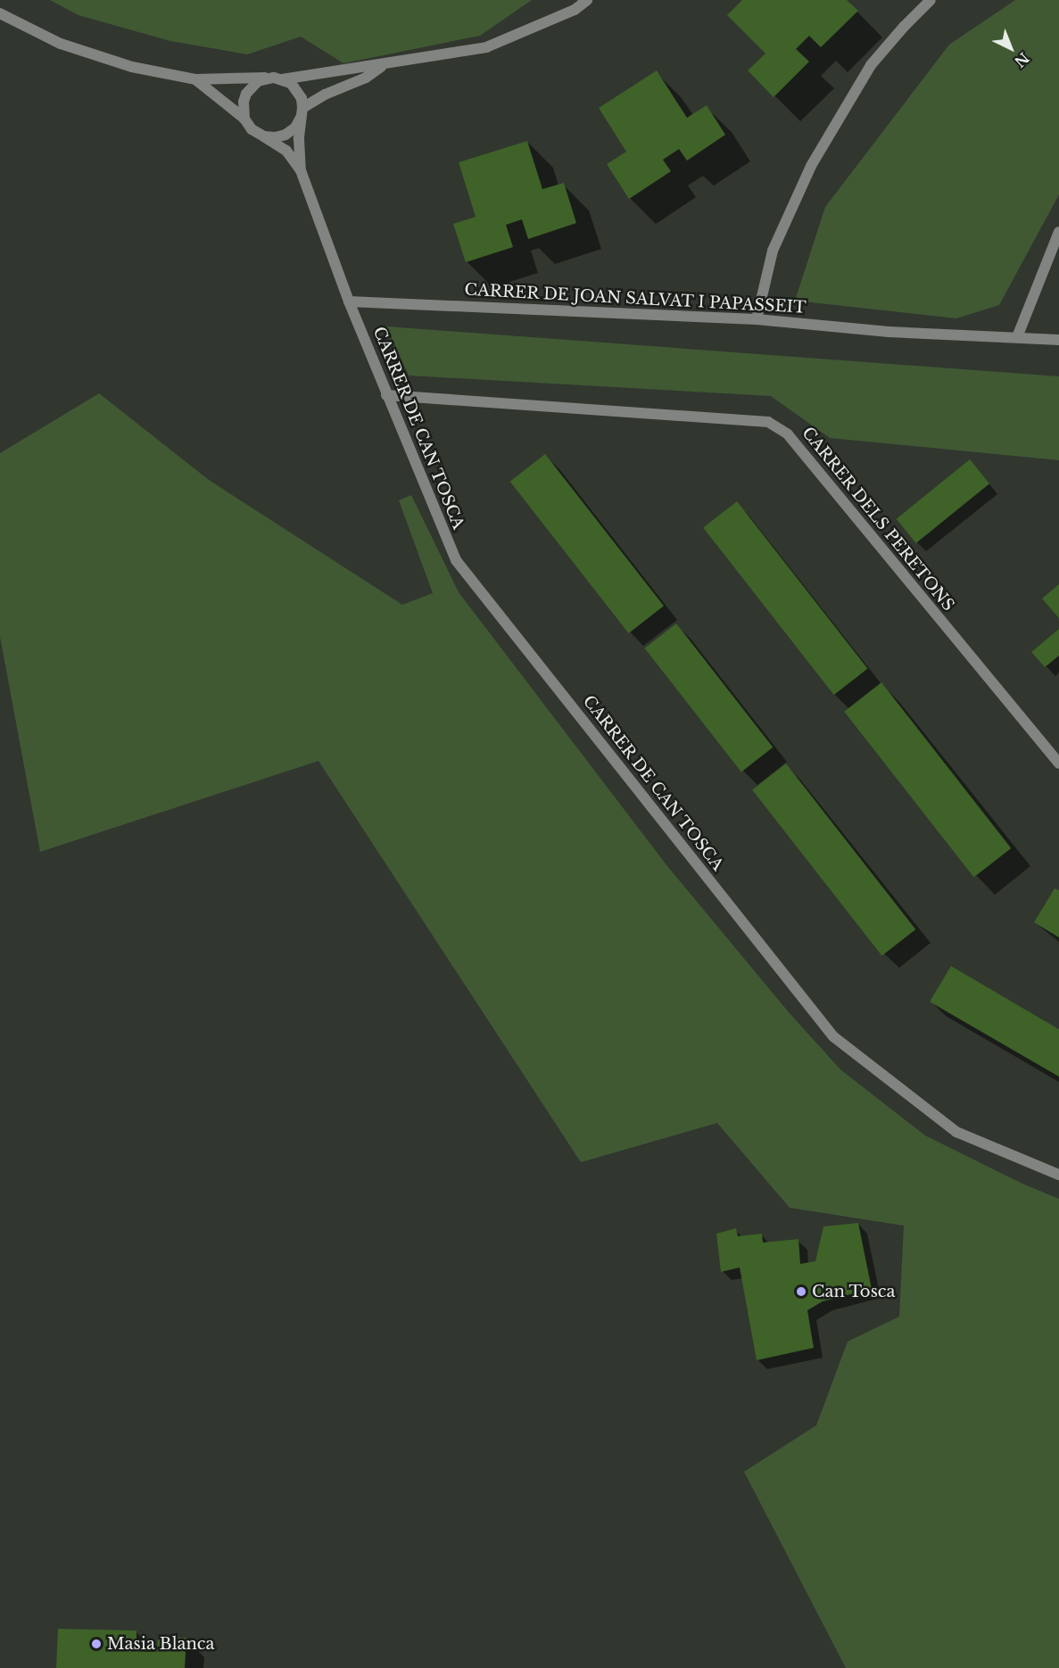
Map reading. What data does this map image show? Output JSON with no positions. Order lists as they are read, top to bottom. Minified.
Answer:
{"streets":{"street":["CARRER DE JOAN SALVAT I PAPASSEIT","CARRER DE CAN TOSCA","CARRER DELS PERETONS"]},"crossings":[["CARRER DE JOAN SALVAT I PAPASSEIT","CARRER DE CAN TOSCA"],["CARRER DE CAN TOSCA","CARRER DELS PERETONS"]],"places":["Can Tosca","Masia Blanca"],"north":"bottom right"}
